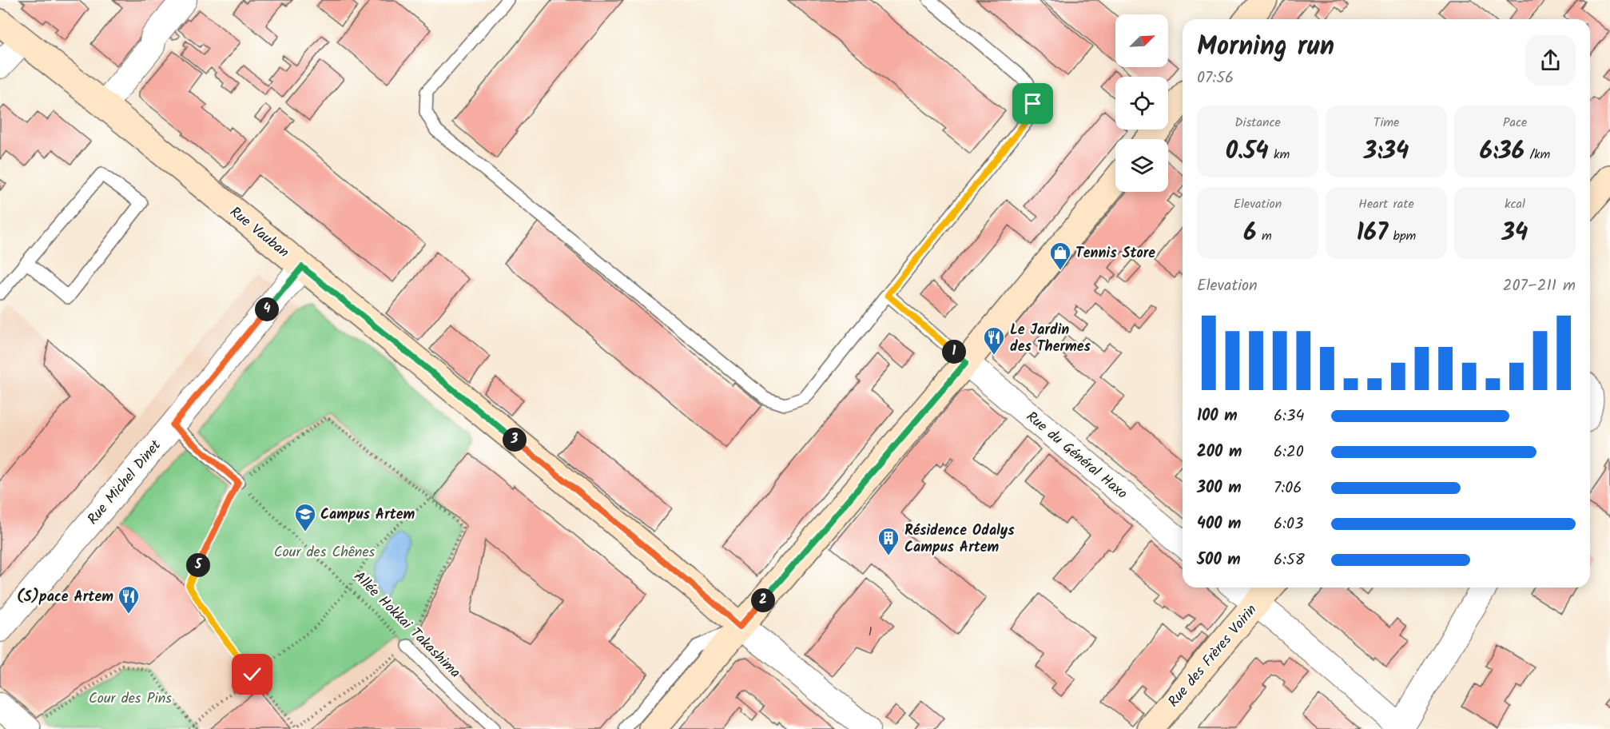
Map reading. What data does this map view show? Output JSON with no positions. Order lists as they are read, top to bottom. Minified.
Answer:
{"streets":{"street":["Rue Vauban","Rue du Général Haxo","Rue Michel Dinet","Rue des Frères Voirin"],"lane":["Allée Hokkai Takashima"]},"crossings":[["Rue Vauban","Rue Michel Dinet"]],"parks":["Cour des Chênes","Cour des Pins"],"places":{"shop":["Tennis Store"],"restaurant":["Le Jardin des Thermes","(S)pace Artem"],"school or university":["Campus Artem"],"building":["Résidence Odalys Campus Artem"]},"house_numbers":["1"],"north":"top right","page":{"heading":["Morning run","07:56"],"stats":[["Distance","0.54 km"],["Time","3:34"],["Pace","6:36 /km"],["Elevation","6 m"],["Heart rate","167 bpm"],["kcal","34"]],"chart":["Elevation","207–211 m"],"pins":["4","1","3","5","2"],"list":[{"name":"100 m","note":"6:34"},{"name":"200 m","note":"6:20"},{"name":"300 m","note":"7:06"},{"name":"400 m","note":"6:03"},{"name":"500 m","note":"6:58"}]}}
